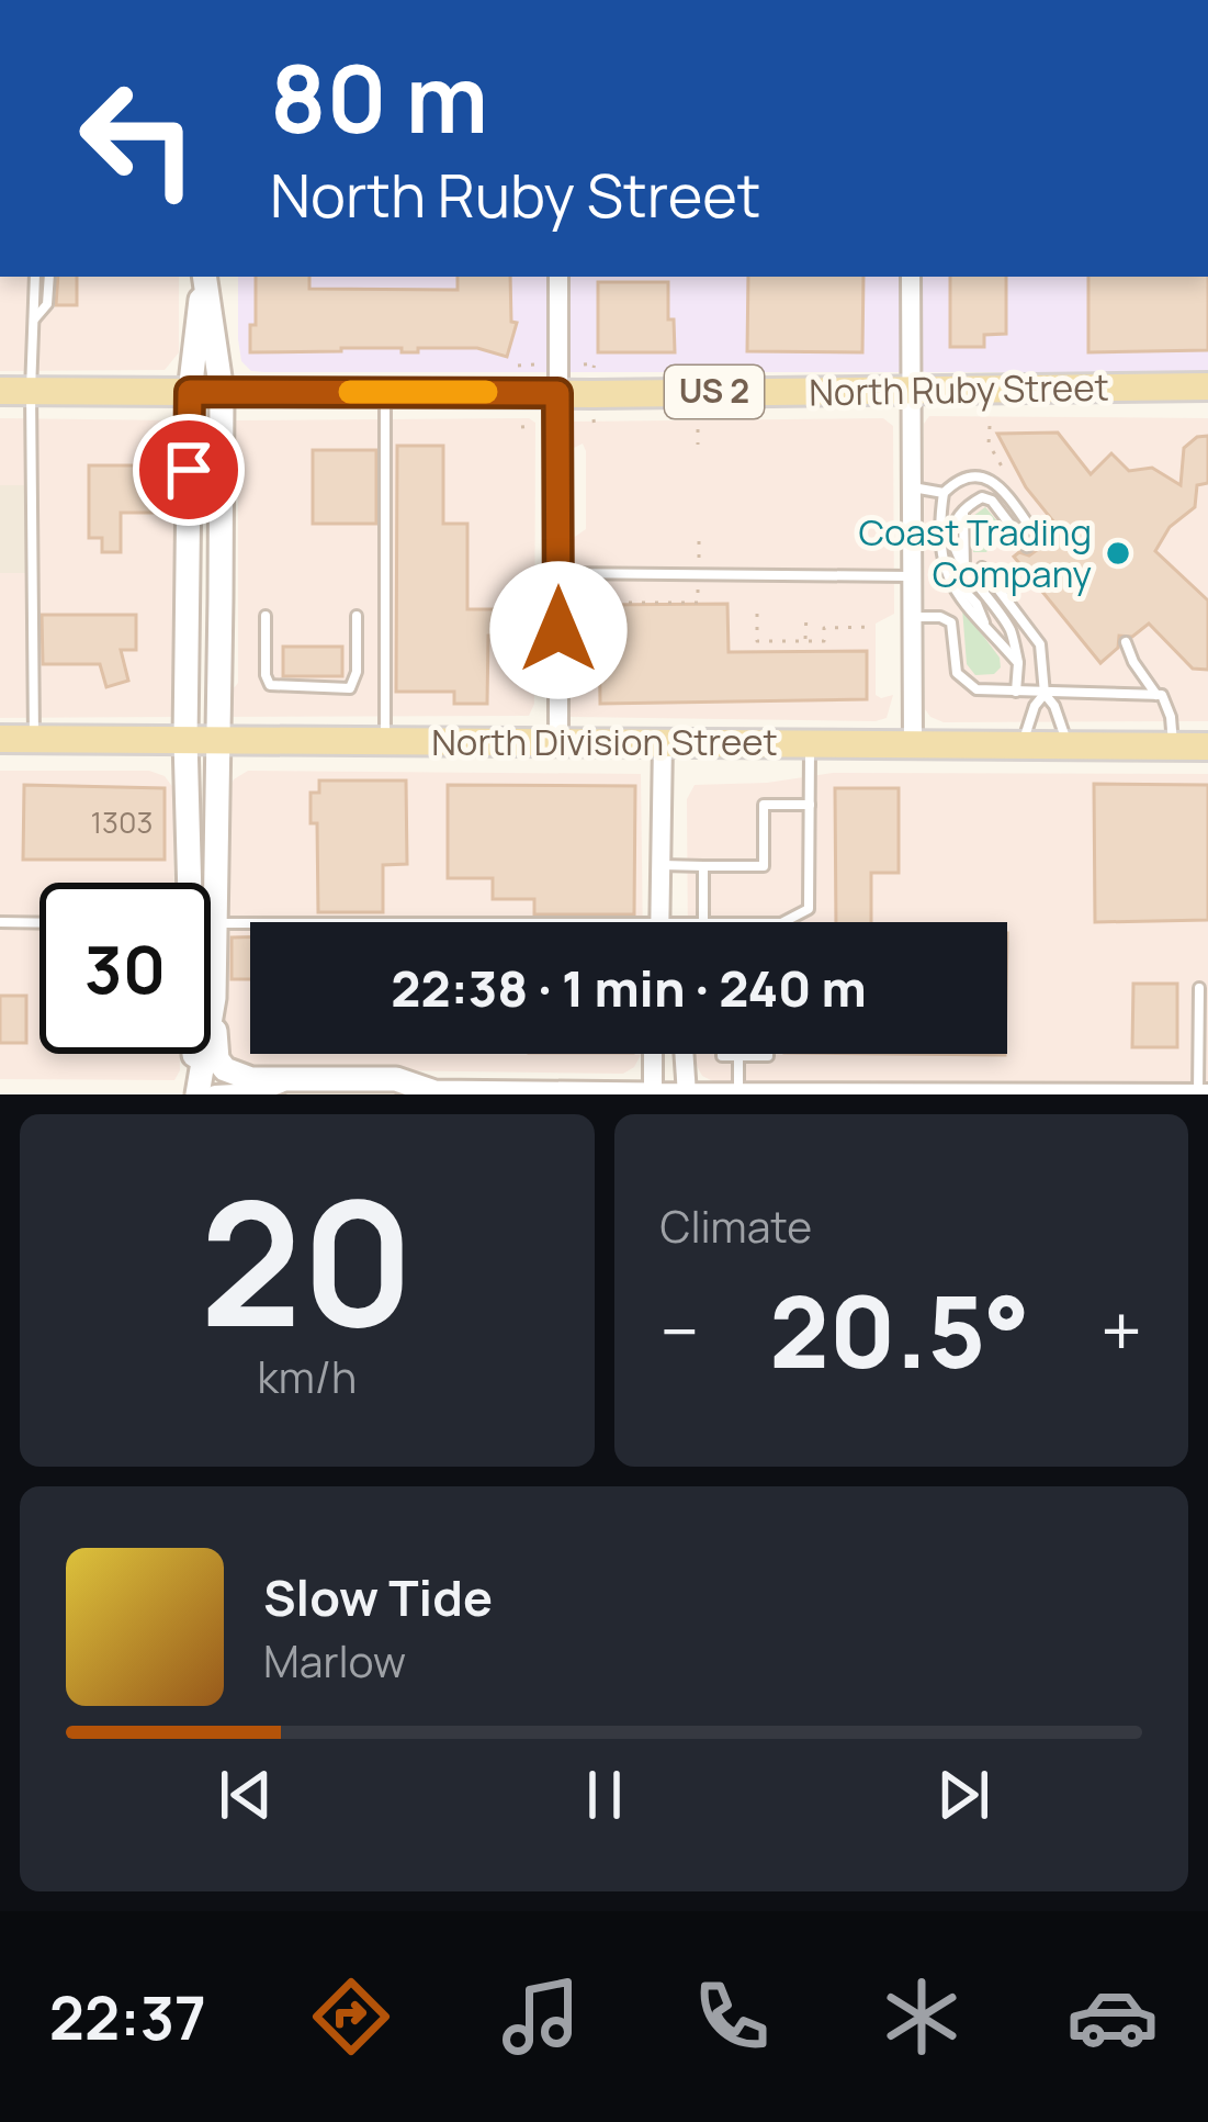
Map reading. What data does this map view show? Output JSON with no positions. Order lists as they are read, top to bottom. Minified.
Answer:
{"streets":{"main road":["North Ruby Street","US 2","North Division Street"]},"places":["Coast Trading Company"],"house_numbers":["1303"],"page":{"turn":["80 m","North Ruby Street"],"limit":"30","trip":"22:38 · 1 min · 240 m","tile":[["20","km/h"],"Climate"],"heat":["−","20.5°","+"],"song":["Slow Tide","Marlow"],"tabs":"22:37"}}
